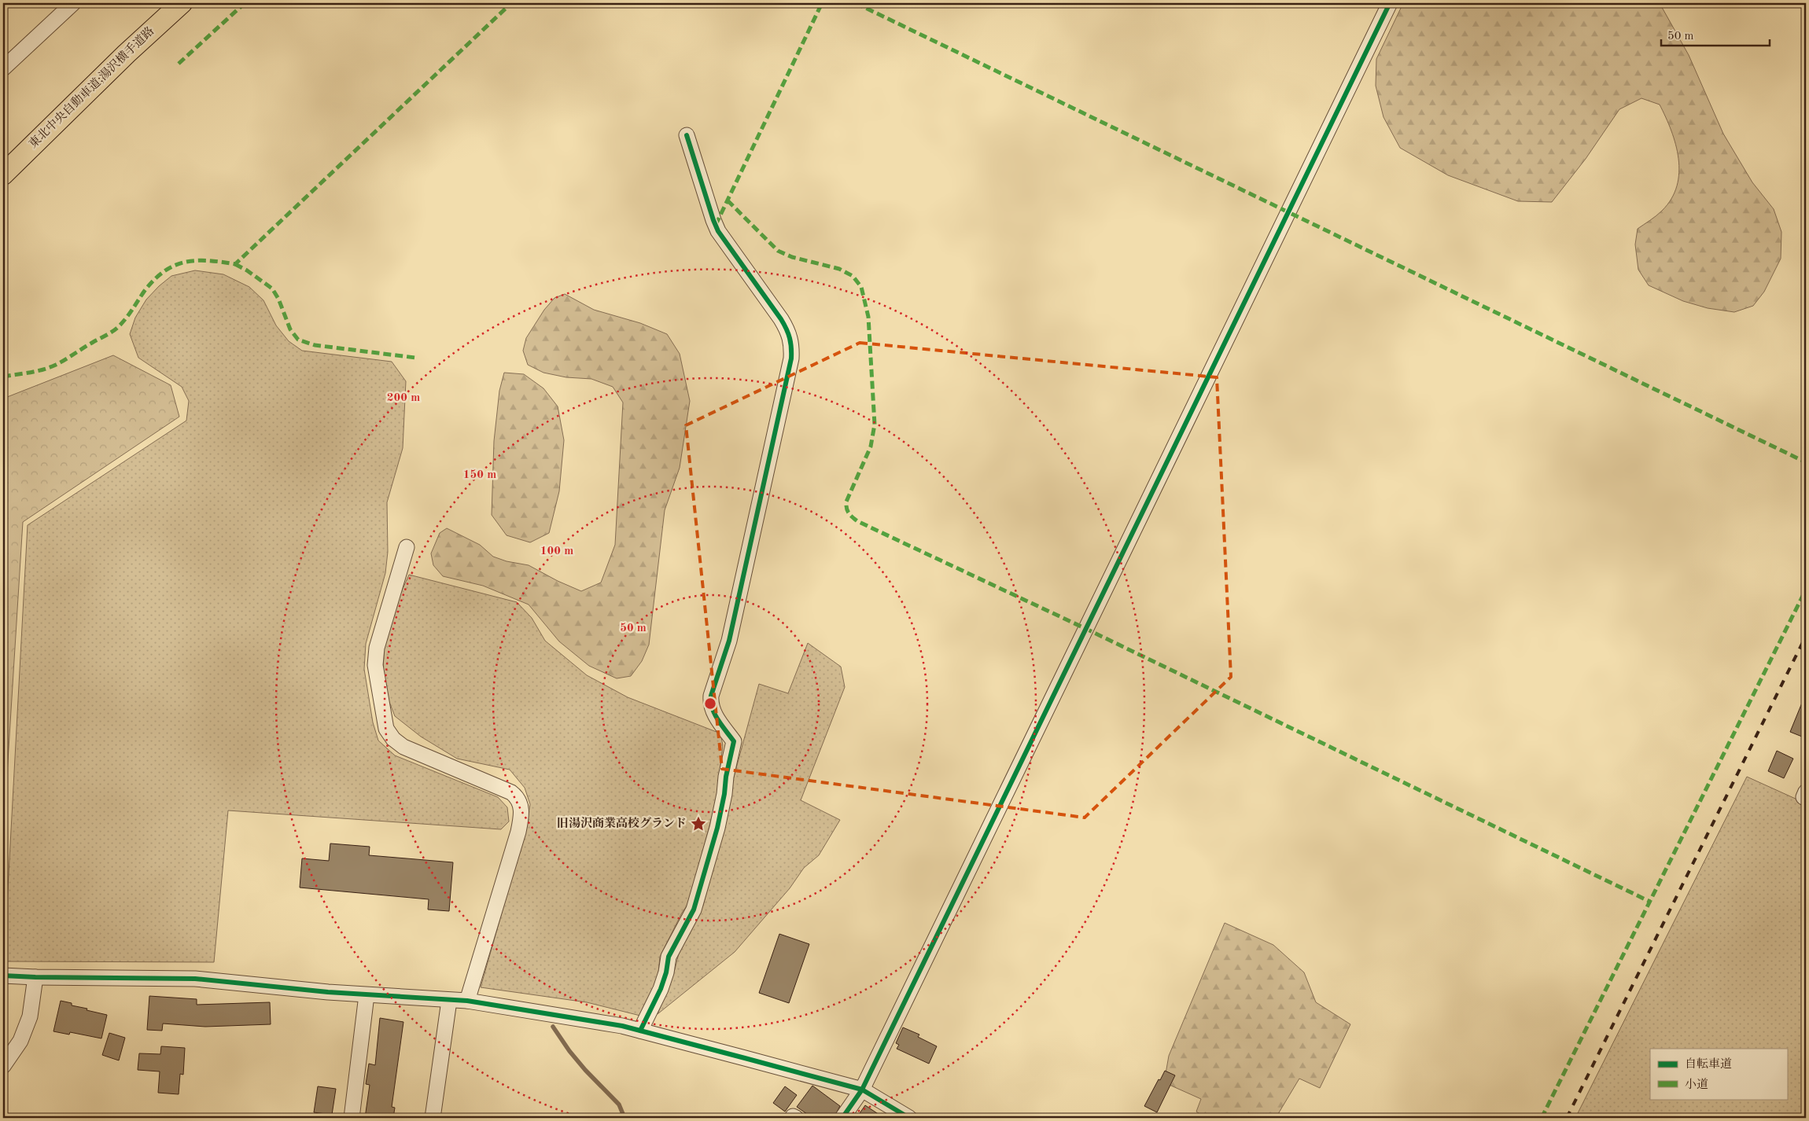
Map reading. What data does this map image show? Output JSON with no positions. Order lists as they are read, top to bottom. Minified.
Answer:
{"streets":{"highway":["東北中央自動車道;湯沢横手道路"]},"places":{"place":["旧湯沢商業高校グランド"]},"legend":["自転車道","小道"],"scale_bar":"50 m","rings":["200 m","150 m","100 m","50 m"]}
